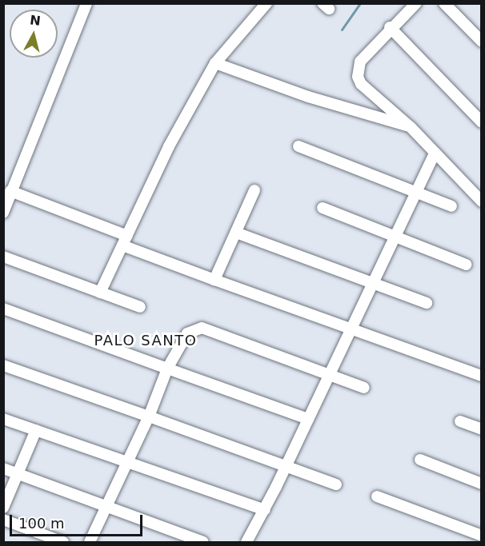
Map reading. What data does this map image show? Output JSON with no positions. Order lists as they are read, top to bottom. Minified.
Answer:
{"districts":["PALO SANTO"],"scale_bar":"100 m","north":"top"}
